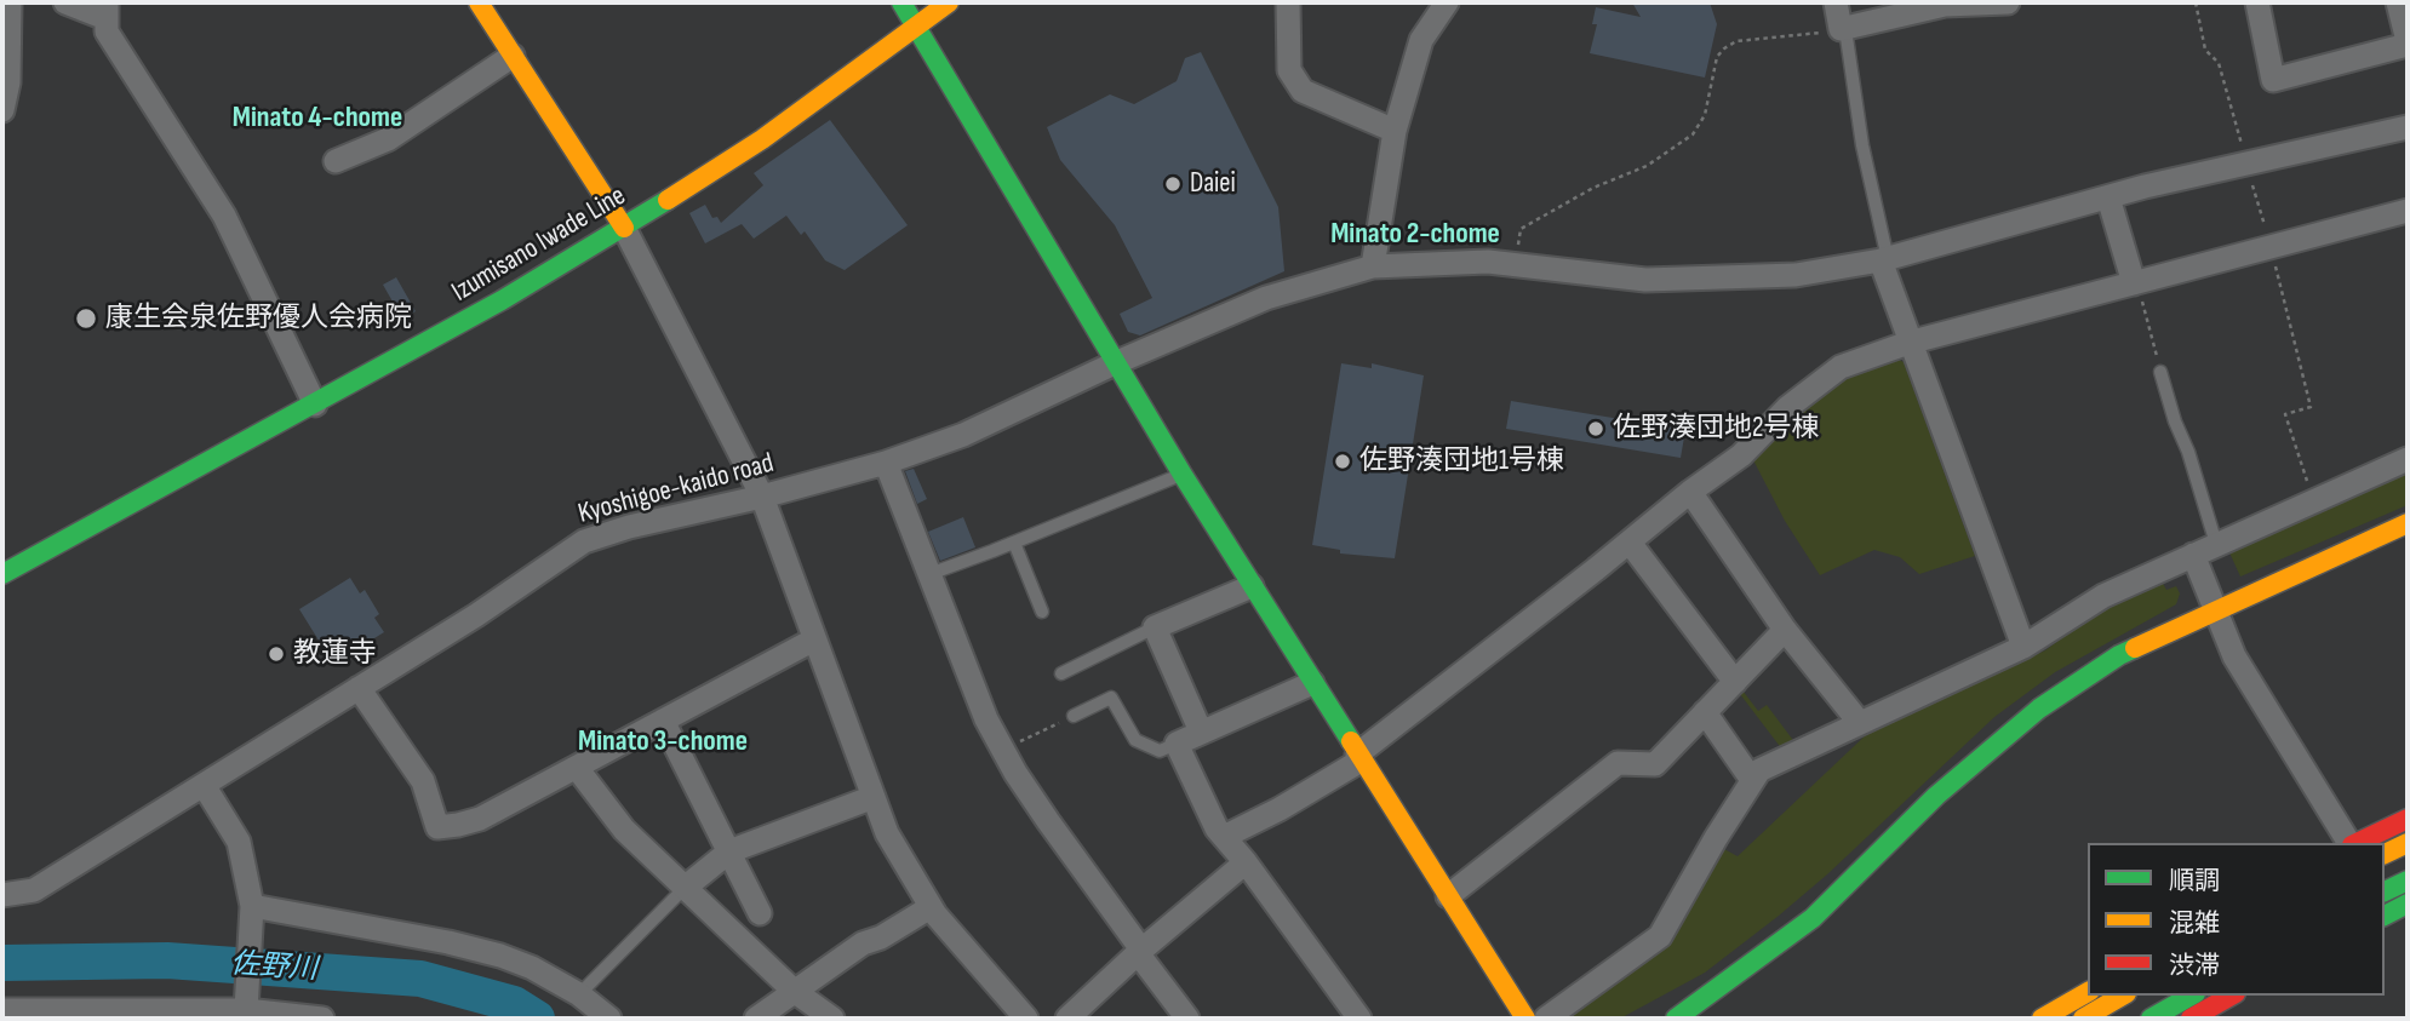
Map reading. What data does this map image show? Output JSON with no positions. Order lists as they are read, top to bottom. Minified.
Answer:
{"streets":{"main road":["Izumisano Iwade Line"],"street":["Kyoshigoe-kaido road"]},"districts":["Minato 4-chome","Minato 2-chome","Minato 3-chome"],"water":["佐野川"],"places":["Daiei","康生会泉佐野優人会病院","佐野湊団地2号棟","佐野湊団地1号棟","教蓮寺"],"legend":["順調","混雑","渋滞"]}
